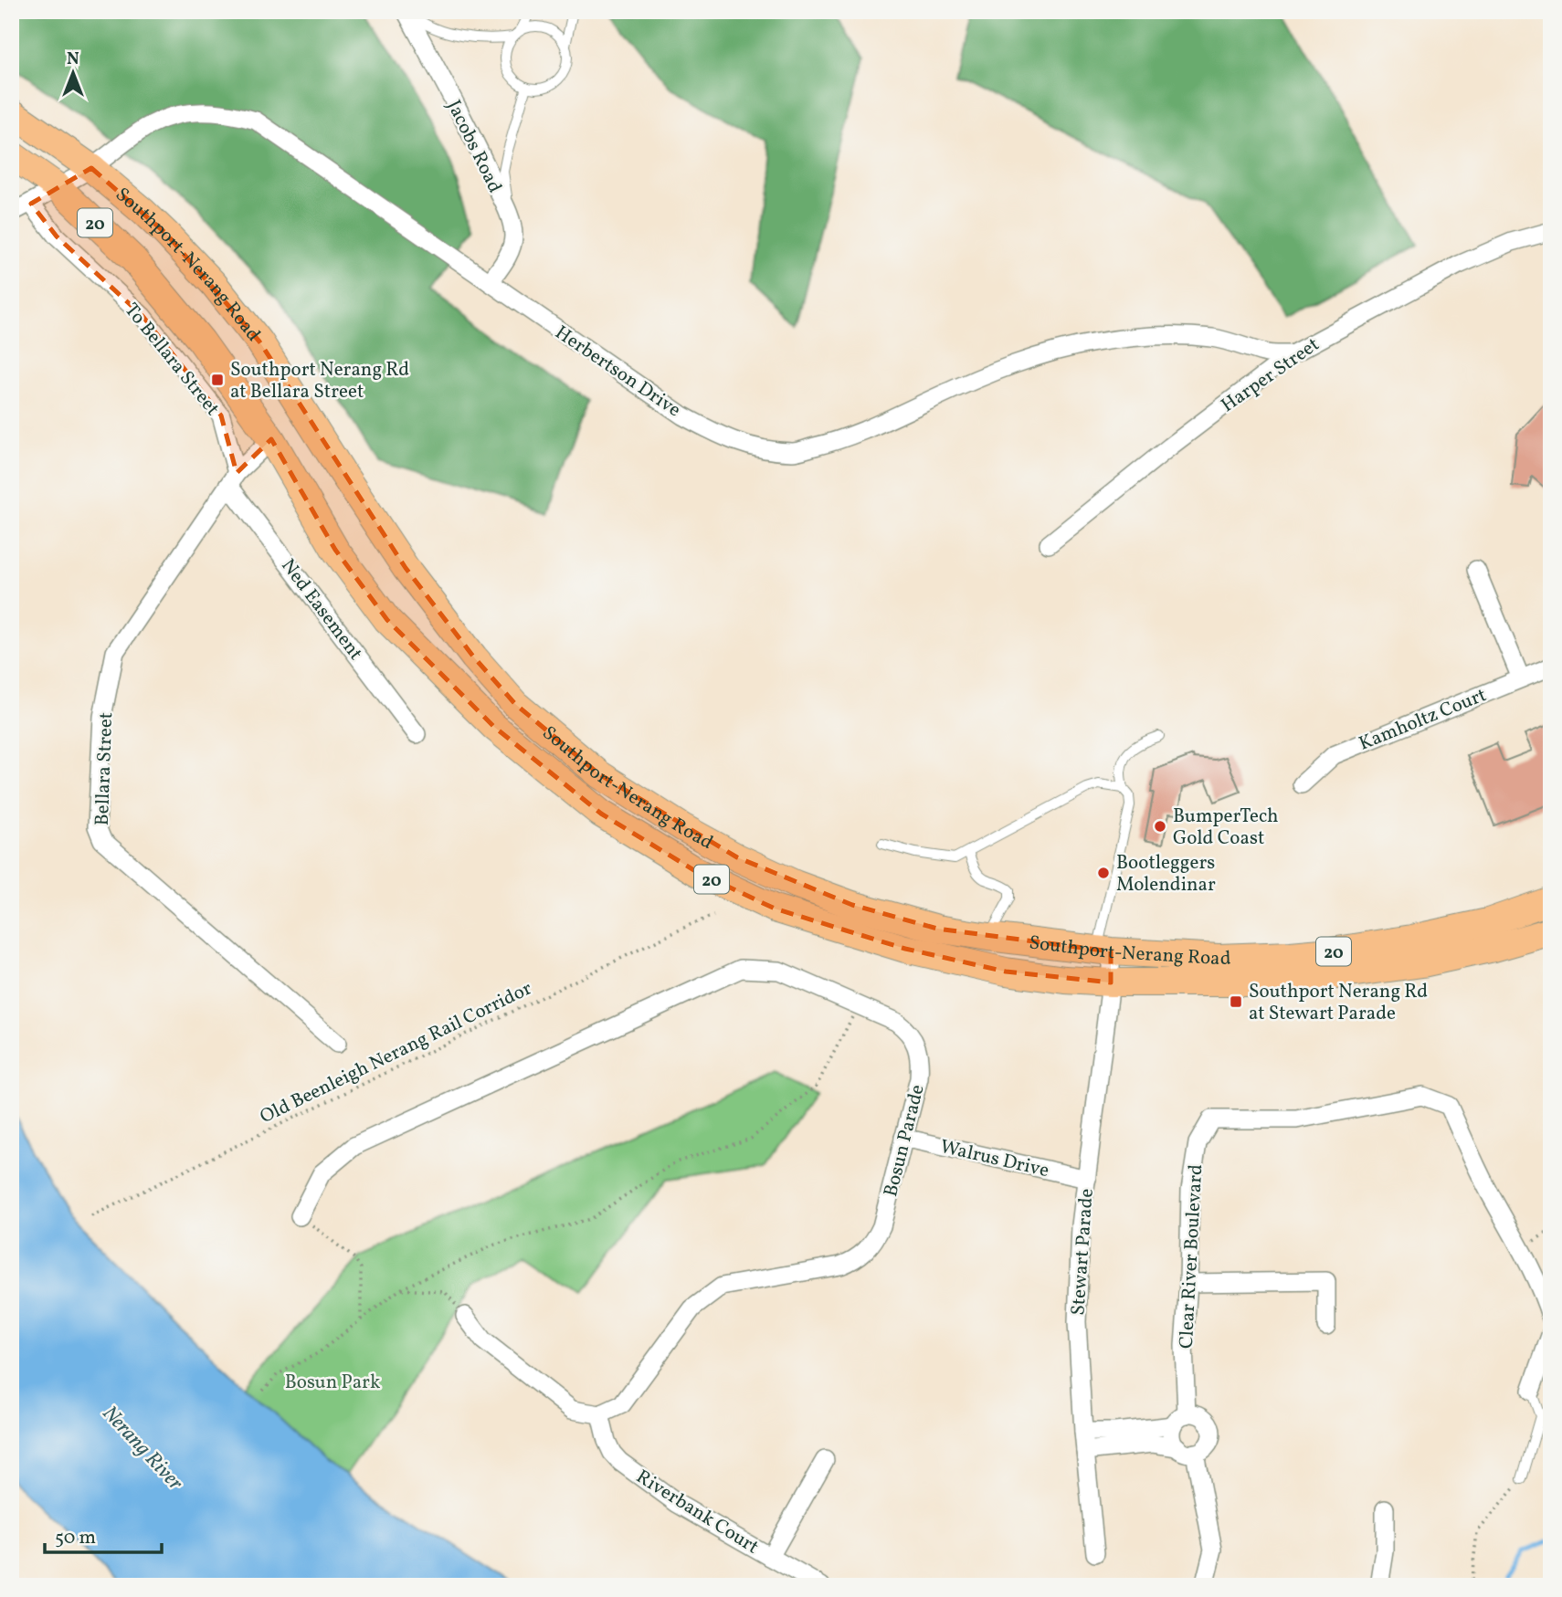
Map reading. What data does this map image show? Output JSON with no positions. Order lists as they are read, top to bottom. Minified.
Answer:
{"streets":{"main road":["20","Southport-Nerang Road"],"street":["Jacobs Road","To Bellara Street","Herbertson Drive","Harper Street","Ned Easement","Kamholtz Court","Bellara Street","Bosun Parade","Walrus Drive","Stewart Parade","Clear River Boulevard","Riverbank Court"],"path":["Old Beenleigh Nerang Rail Corridor"]},"crossings":[["Jacobs Road","Herbertson Drive"],["Southport-Nerang Road","Herbertson Drive"],["Southport-Nerang Road","Bellara Street"],["Southport-Nerang Road","Stewart Parade"],["To Bellara Street","Herbertson Drive"],["To Bellara Street","Ned Easement"],["To Bellara Street","Bellara Street"],["Herbertson Drive","Harper Street"],["Ned Easement","Bellara Street"],["Bosun Parade","Walrus Drive"],["Bosun Parade","Riverbank Court"],["Walrus Drive","Stewart Parade"]],"water":["Nerang River"],"parks":["Bosun Park"],"places":{"transit":["Southport Nerang Rd at Bellara Street","Southport Nerang Rd at Stewart Parade"],"other":["BumperTech Gold Coast","Bootleggers Molendinar"]},"scale_bar":"50 m","north":"top"}
